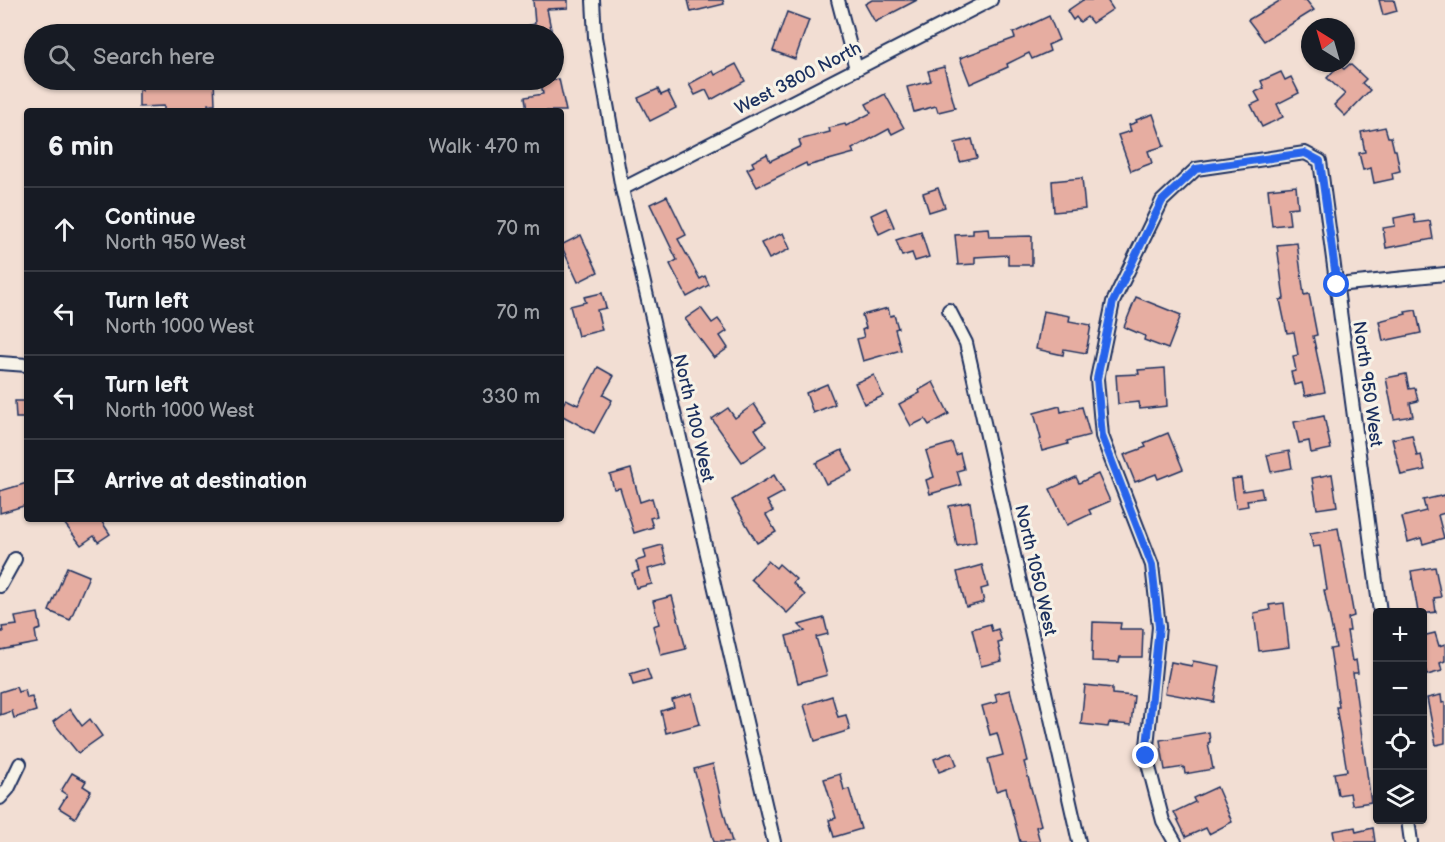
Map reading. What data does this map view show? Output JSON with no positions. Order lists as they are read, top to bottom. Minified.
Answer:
{"streets":{"street":["West 3800 North","North 950 West","North 1100 West","North 1050 West"]},"crossings":[["West 3800 North","North 1100 West"]],"north":"top left","page":{"search":"Search here","heading":["6 min","Walk · 470 m"],"list":[["Continue","North 950 West","70 m"],["Turn left","North 1000 West","70 m"],["Turn left","North 1000 West","330 m"],"Arrive at destination"],"map_buttons":["+","−"]}}
